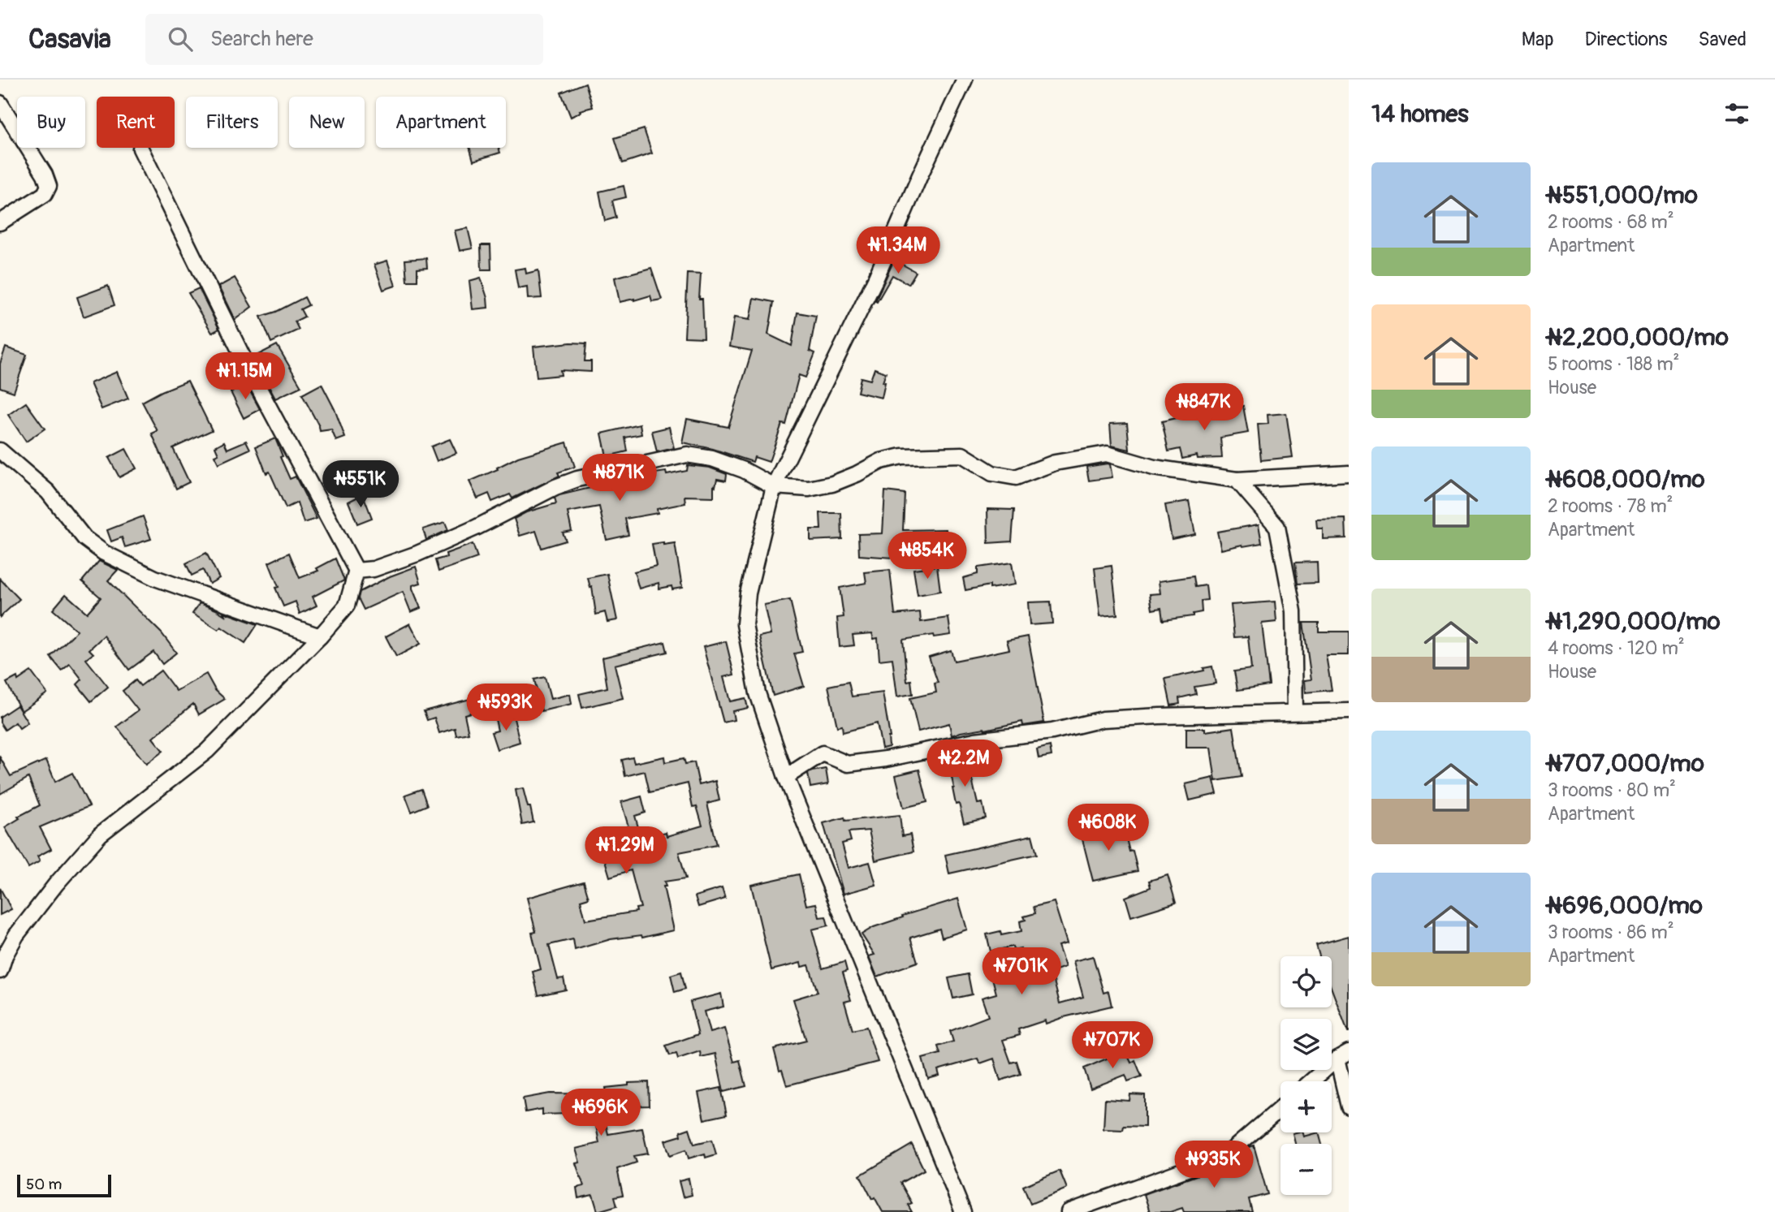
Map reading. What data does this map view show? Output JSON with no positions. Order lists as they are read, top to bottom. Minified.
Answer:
{"scale_bar":"50 m","page":{"header":"Casavia","search":"Search here","nav":["Map","Directions","Saved"],"heading":"14 homes","chip":["Buy","Rent","Filters","New","Apartment"],"list":[{"name":"₦551,000/mo","note":"2 rooms · 68 m² · Apartment"},{"name":"₦2,200,000/mo","note":"5 rooms · 188 m² · House"},{"name":"₦608,000/mo","note":"2 rooms · 78 m² · Apartment"},{"name":"₦1,290,000/mo","note":"4 rooms · 120 m² · House"},{"name":"₦707,000/mo","note":"3 rooms · 80 m² · Apartment"},{"name":"₦696,000/mo","note":"3 rooms · 86 m² · Apartment"}],"price":["₦1.34M","₦1.15M","₦847K","₦871K","₦551K","₦854K","₦593K","₦2.2M","₦608K","₦1.29M","₦701K","₦707K","₦696K","₦935K"],"map_buttons":["+","−"],"scale":"50 m"}}
